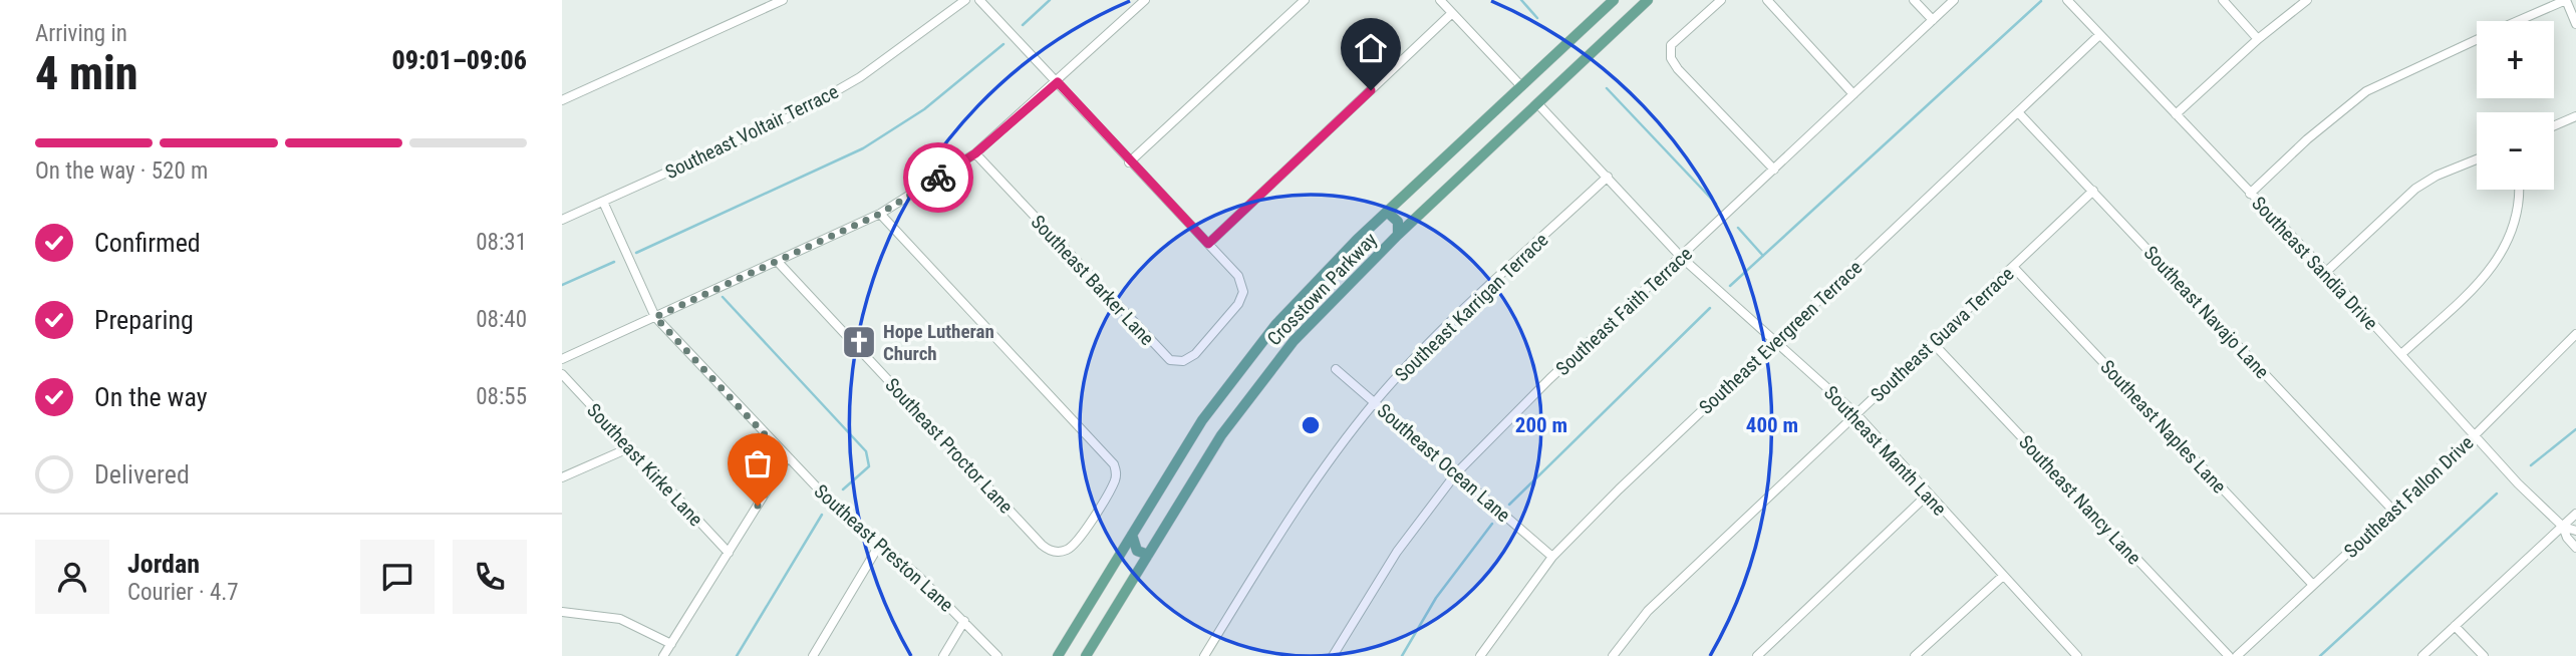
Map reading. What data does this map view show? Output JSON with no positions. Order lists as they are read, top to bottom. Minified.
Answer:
{"streets":{"main road":["Crosstown Parkway"],"street":["Southeast Voltair Terrace","Southeast Sandia Drive","Southeast Barker Lane","Southeast Karrigan Terrace","Southeast Faith Terrace","Southeast Navajo Lane","Southeast Guava Terrace","Southeast Evergreen Terrace","Southeast Naples Lane","Southeast Proctor Lane","Southeast Manth Lane","Southeast Ocean Lane","Southeast Kirke Lane","Southeast Fallon Drive","Southeast Nancy Lane","Southeast Preston Lane"]},"crossings":[["Southeast Voltair Terrace","Southeast Preston Lane"],["Southeast Sandia Drive","Southeast Evergreen Terrace"],["Southeast Sandia Drive","Southeast Fallon Drive"],["Crosstown Parkway","Southeast Manth Lane"],["Southeast Karrigan Terrace","Southeast Manth Lane"],["Southeast Karrigan Terrace","Southeast Ocean Lane"],["Southeast Faith Terrace","Southeast Manth Lane"],["Southeast Faith Terrace","Southeast Ocean Lane"],["Southeast Navajo Lane","Southeast Guava Terrace"],["Southeast Navajo Lane","Southeast Evergreen Terrace"],["Southeast Navajo Lane","Southeast Fallon Drive"],["Southeast Guava Terrace","Southeast Naples Lane"],["Southeast Guava Terrace","Southeast Manth Lane"],["Southeast Guava Terrace","Southeast Nancy Lane"],["Southeast Evergreen Terrace","Southeast Manth Lane"],["Southeast Evergreen Terrace","Southeast Ocean Lane"],["Southeast Naples Lane","Southeast Fallon Drive"]],"places":{"church":["Hope Lutheran Church"]},"page":{"heading":["4 min","Arriving in","09:01–09:06"],"panel":["Jordan","Courier · 4.7"],"map_buttons":["+","−"],"bar":"On the way · 520 m","list":[["Confirmed","08:31"],["Preparing","08:40"],["On the way","08:55"],"Delivered"]},"rings":["200 m","400 m"]}
